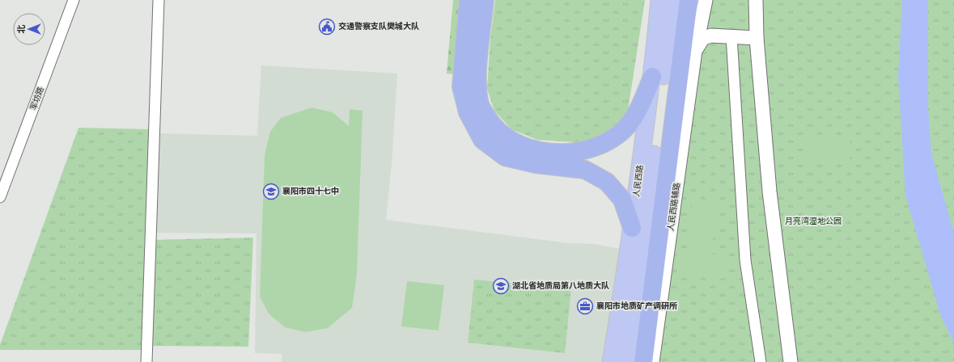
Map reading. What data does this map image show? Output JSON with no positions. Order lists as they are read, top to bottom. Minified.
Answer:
{"streets":{"main road":["人民西路"],"street":["军坊路","人民西路辅路"]},"parks":["月亮湾湿地公园"],"places":{"public building":["交通警察支队樊城大队"],"school or university":["襄阳市四十七中","湖北省地质局第八地质大队"],"office":["襄阳市地质矿产调研所"]},"north":"left"}
